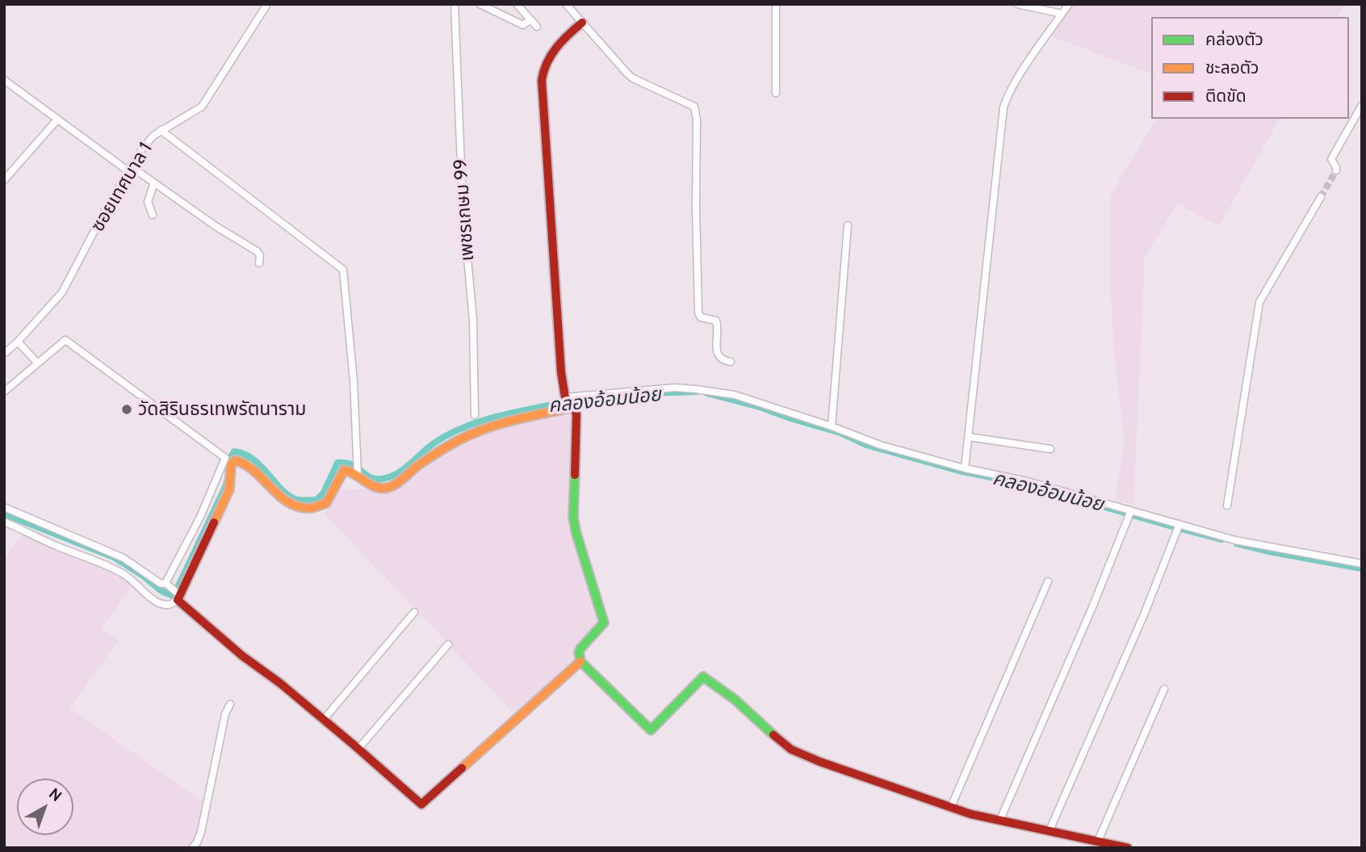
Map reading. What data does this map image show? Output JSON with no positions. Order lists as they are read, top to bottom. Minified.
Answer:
{"streets":{"street":["ซอยเทศบาล 1","เพชรเกษม 99"]},"water":["คลองอ้อมน้อย"],"places":["วัดสิรินธรเทพรัตนาราม"],"legend":["คล่องตัว","ชะลอตัว","ติดขัด"],"north":"top right"}
